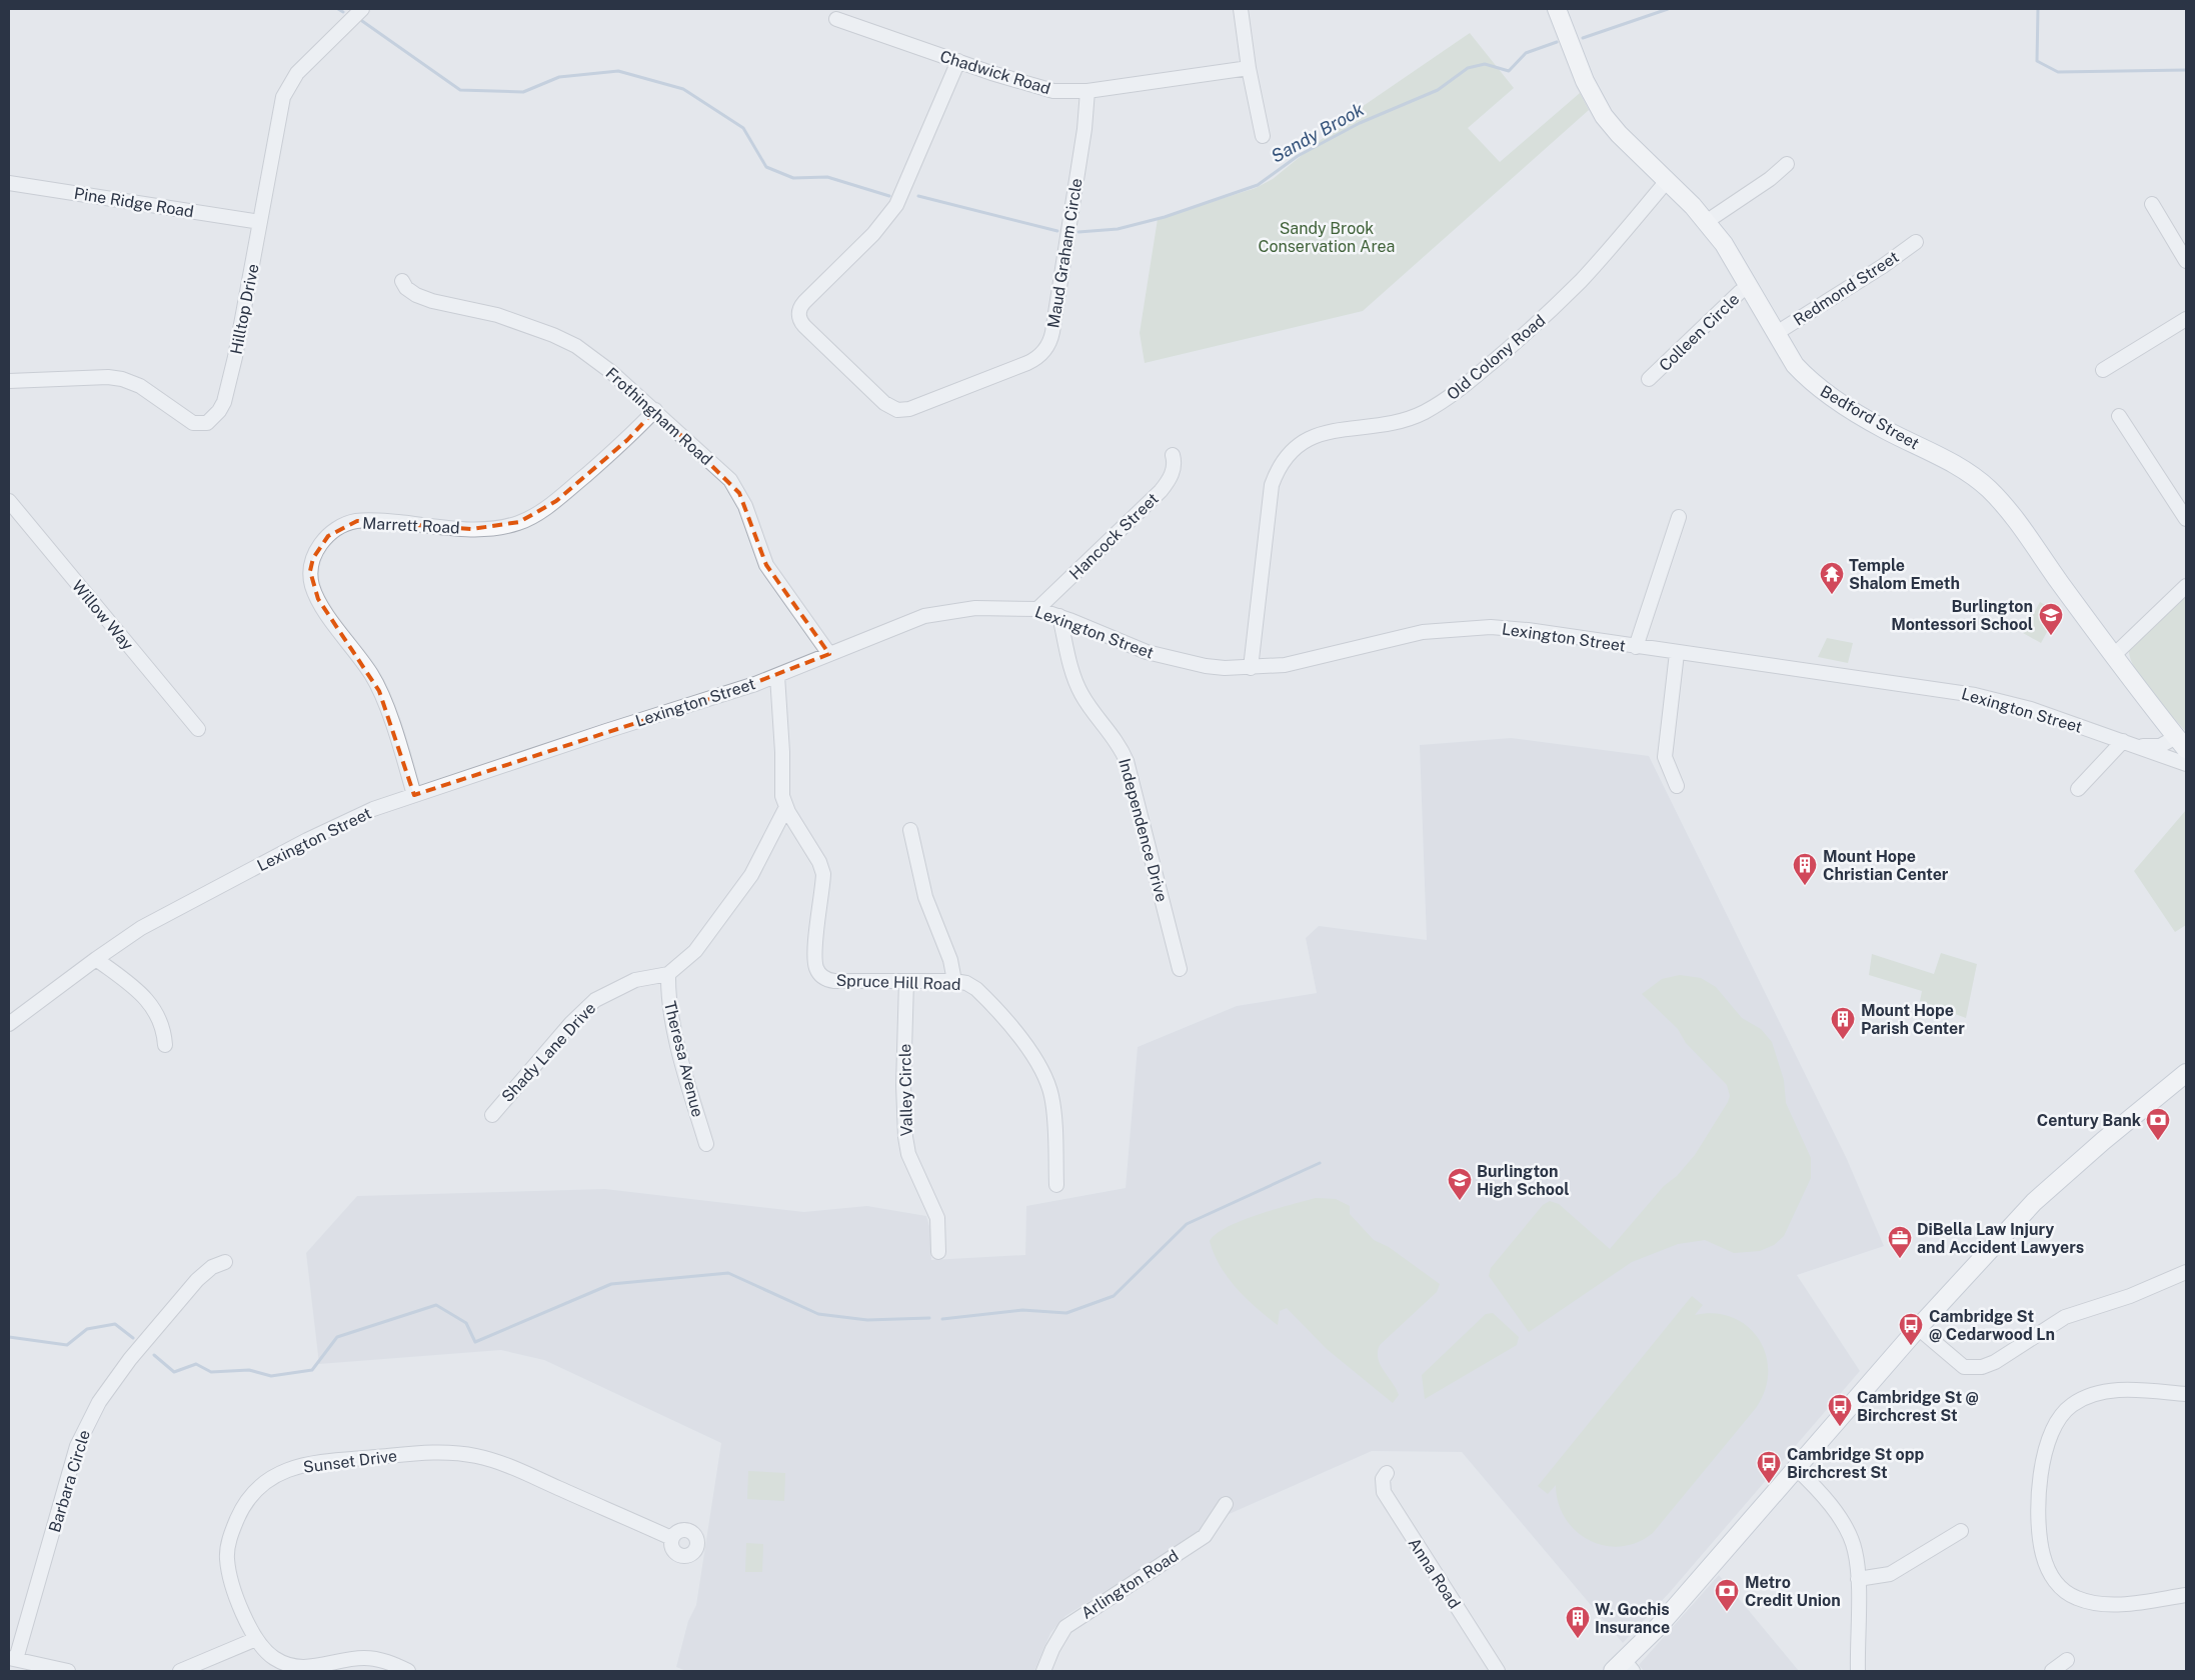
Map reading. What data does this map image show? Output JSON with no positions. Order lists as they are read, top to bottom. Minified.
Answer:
{"streets":{"main road":["Bedford Street"],"street":["Chadwick Road","Pine Ridge Road","Maud Graham Circle","Redmond Street","Hilltop Drive","Colleen Circle","Old Colony Road","Frothingham Road","Marrett Road","Hancock Street","Willow Way","Lexington Street","Independence Drive","Spruce Hill Road","Shady Lane Drive","Theresa Avenue","Valley Circle","Sunset Drive","Barbara Circle","Anna Road","Arlington Road"]},"crossings":[["Chadwick Road","Maud Graham Circle"],["Pine Ridge Road","Hilltop Drive"],["Redmond Street","Bedford Street"],["Colleen Circle","Bedford Street"],["Old Colony Road","Bedford Street"],["Old Colony Road","Lexington Street"],["Frothingham Road","Marrett Road"],["Frothingham Road","Lexington Street"],["Bedford Street","Lexington Street"],["Marrett Road","Lexington Street"],["Hancock Street","Lexington Street"],["Lexington Street","Independence Drive"],["Lexington Street","Spruce Hill Road"],["Spruce Hill Road","Shady Lane Drive"],["Spruce Hill Road","Valley Circle"],["Shady Lane Drive","Theresa Avenue"]],"water":["Sandy Brook"],"parks":["Sandy Brook Conservation Area"],"places":{"temple":["Temple Shalom Emeth"],"school or university":["Burlington Montessori School","Burlington High School"],"building":["Mount Hope Christian Center","Mount Hope Parish Center","W. Gochis Insurance"],"bank":["Century Bank","Metro Credit Union"],"office":["DiBella Law Injury and Accident Lawyers"],"bus stop":["Cambridge St @ Cedarwood Ln","Cambridge St @ Birchcrest St","Cambridge St opp Birchcrest St"]}}
